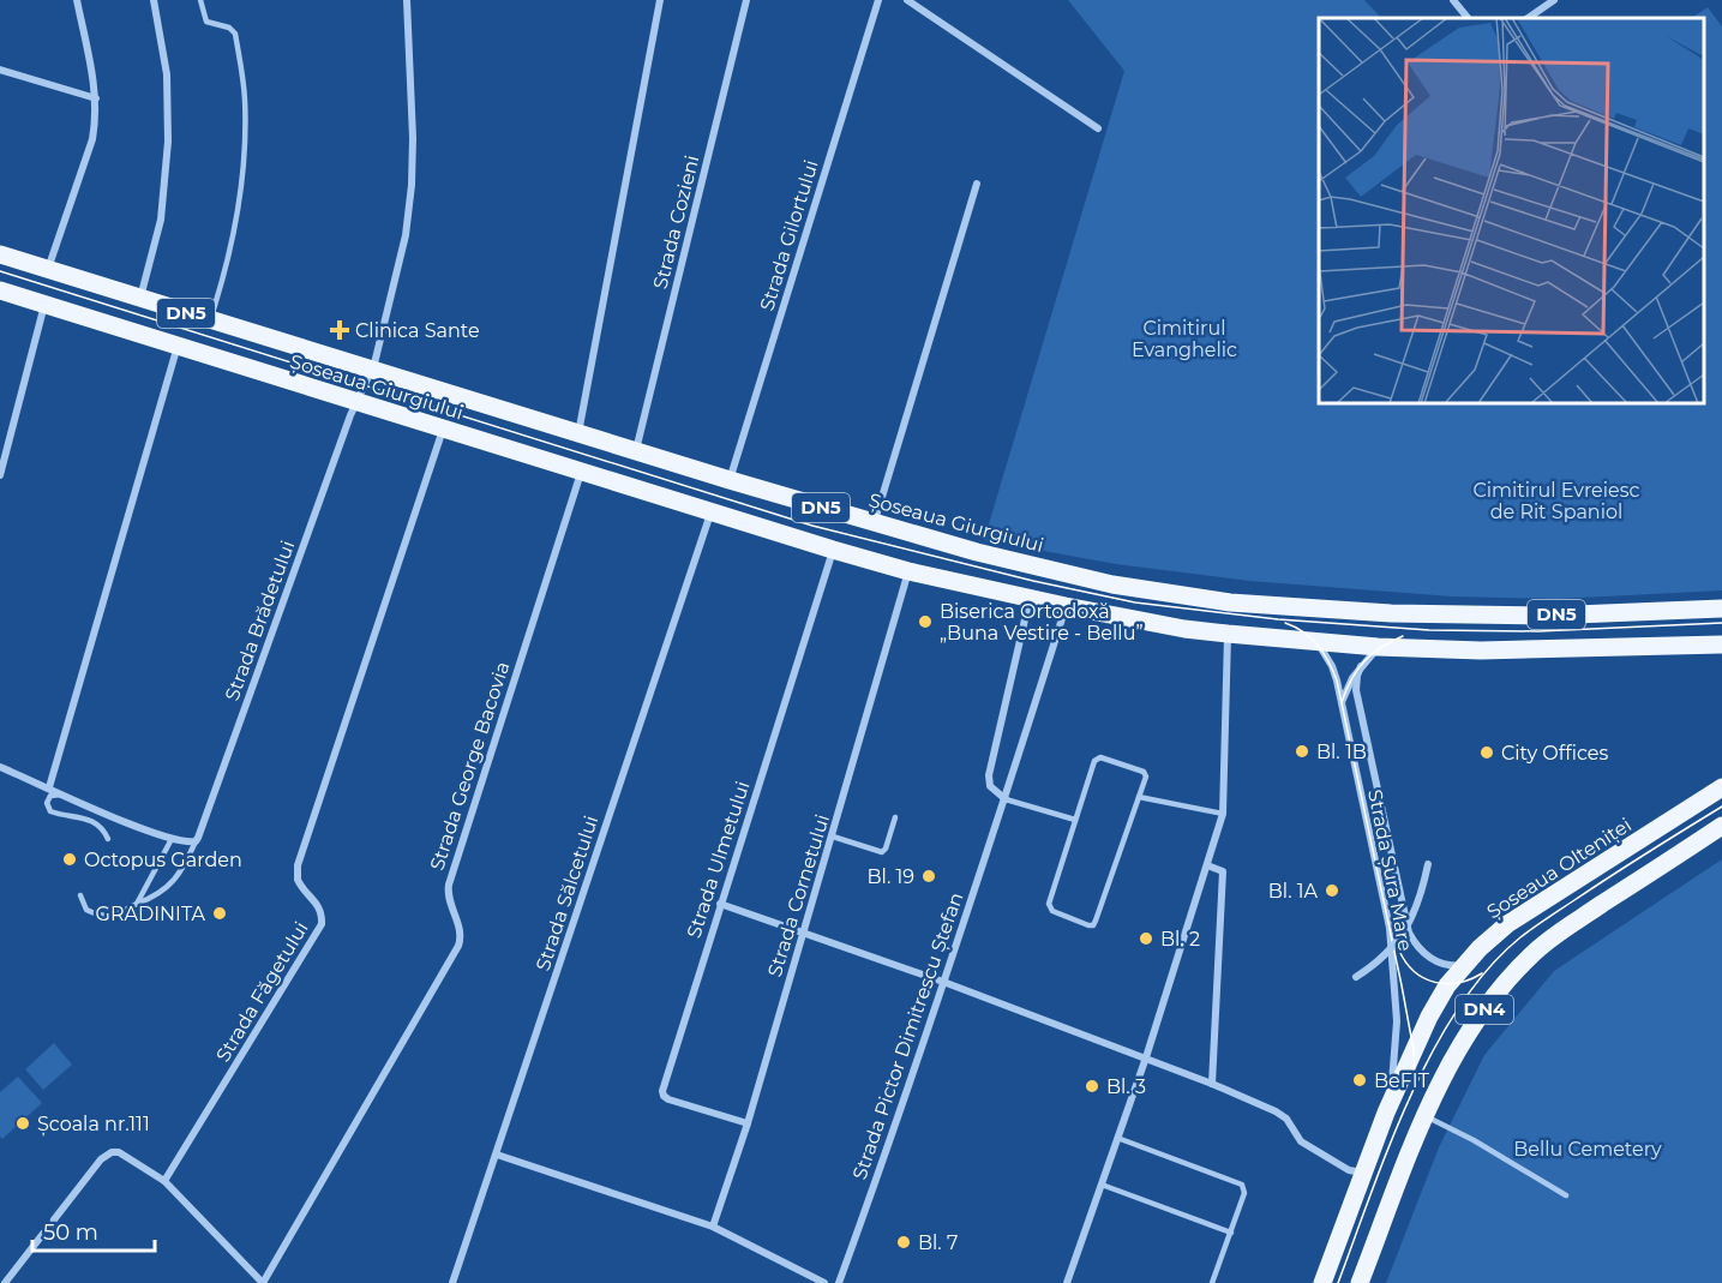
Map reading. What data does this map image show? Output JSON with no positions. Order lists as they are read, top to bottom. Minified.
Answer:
{"streets":{"main road":["DN5","Șoseaua Giurgiului","Șoseaua Olteniței","DN4"],"street":["Strada Cozieni","Strada Gilortului","Strada Brădetului","Strada George Bacovia","Strada Ulmetului","Strada Șura Mare","Strada Sălcetului","Strada Cornetului","Strada Făgetului","Strada Pictor Dimitrescu Ștefan"]},"crossings":[["Strada Cozieni","Șoseaua Giurgiului"],["Strada Gilortului","Șoseaua Giurgiului"],["Șoseaua Giurgiului","Strada Brădetului"],["Șoseaua Giurgiului","Strada George Bacovia"],["Șoseaua Giurgiului","Strada Ulmetului"],["Șoseaua Giurgiului","Strada Șura Mare"],["Șoseaua Giurgiului","Strada Sălcetului"],["Șoseaua Giurgiului","Strada Cornetului"],["Șoseaua Giurgiului","Strada Făgetului"],["Șoseaua Giurgiului","Strada Pictor Dimitrescu Ștefan"],["Strada Ulmetului","Strada Cornetului"],["Șoseaua Olteniței","Strada Șura Mare"]],"parks":["Cimitirul Evanghelic","Cimitirul Evreiesc de Rit Spaniol","Bellu Cemetery"],"places":{"health":["Clinica Sante"],"other":["Biserica Ortodoxă „Buna Vestire - Bellu”","Bl. 1B","City Offices","Octopus Garden","Bl. 19","Bl. 1A","GRADINITA","Bl. 2","BeFIT","Bl. 3","Școala nr.111","Bl. 7"]},"scale_bar":"50 m"}
